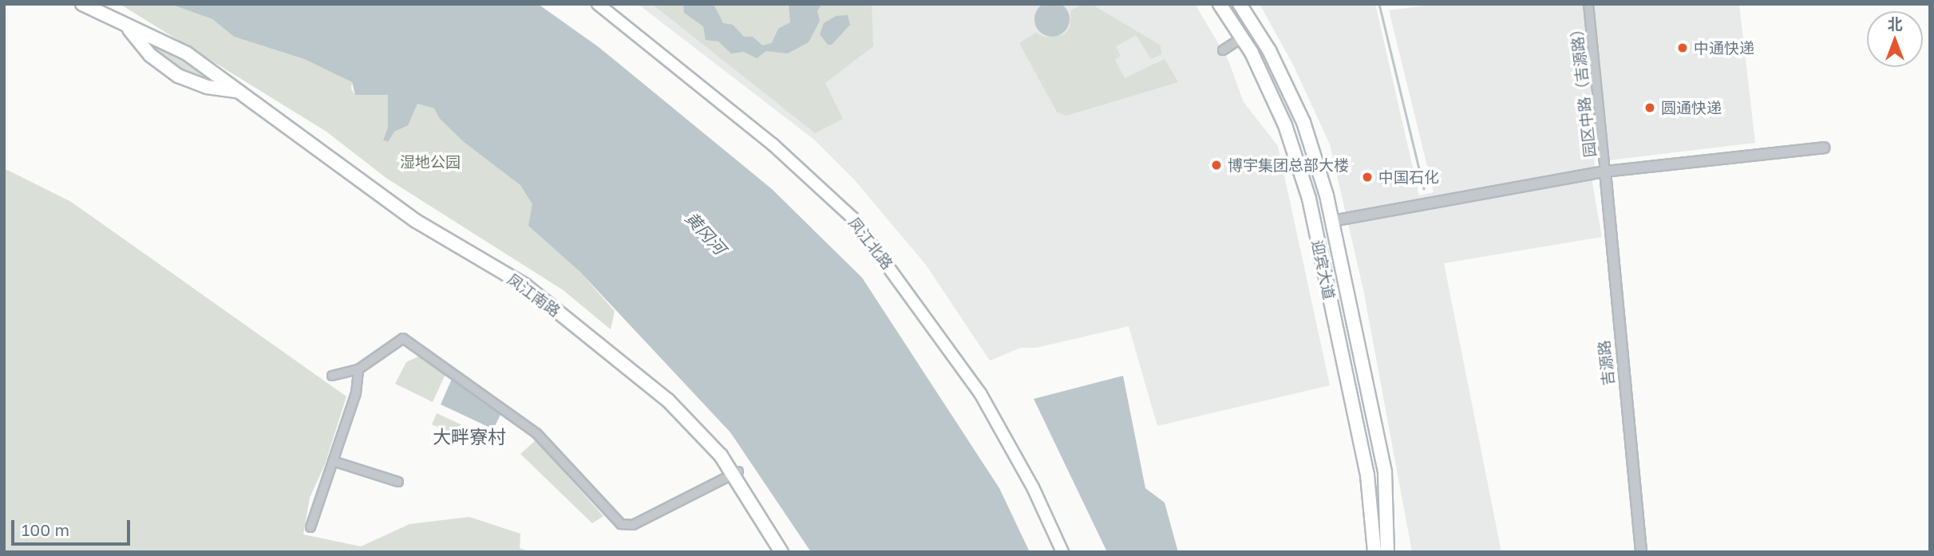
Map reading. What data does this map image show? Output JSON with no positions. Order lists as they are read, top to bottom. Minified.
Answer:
{"streets":{"main road":["凤江北路","迎宾大道","凤江南路"],"street":["园区中路（吉源路）","吉源路"]},"crossings":[["园区中路（吉源路）","吉源路"]],"districts":["大畔寮村"],"water":["黄冈河"],"parks":["湿地公园"],"places":["中通快递","圆通快递","博宇集团总部大楼","中国石化"],"scale_bar":"100 m","north":"top"}
